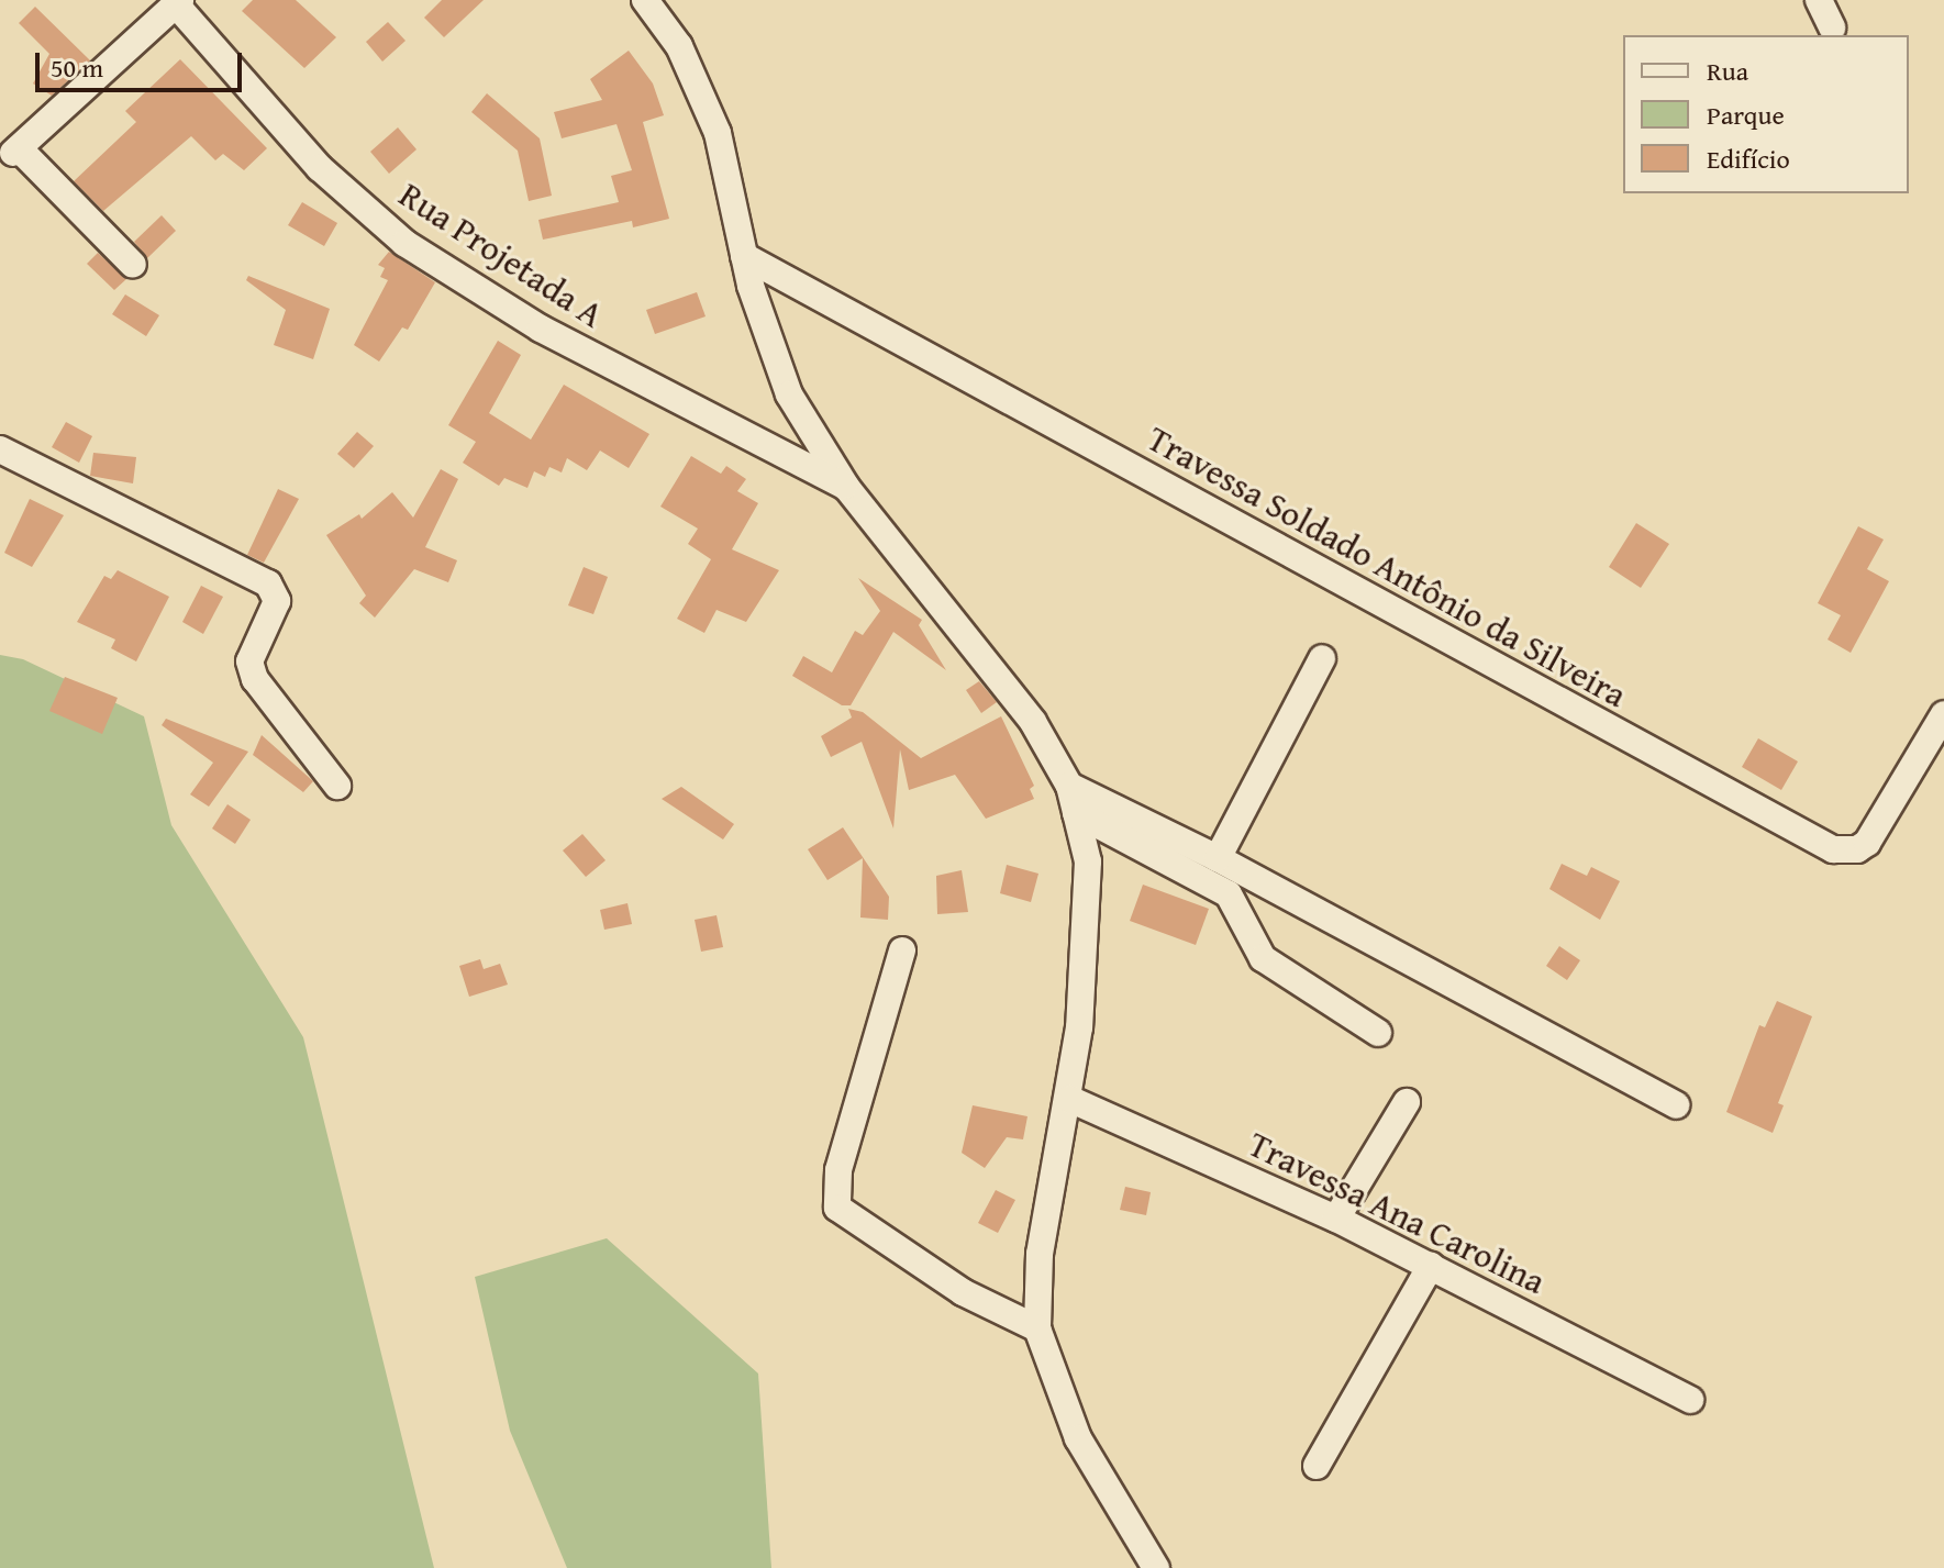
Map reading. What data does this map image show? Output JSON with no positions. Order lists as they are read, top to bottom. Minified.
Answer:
{"streets":{"street":["Rua Projetada A","Travessa Soldado Antônio da Silveira","Travessa Ana Carolina"]},"legend":["Rua","Parque","Edifício"],"scale_bar":"50 m"}
